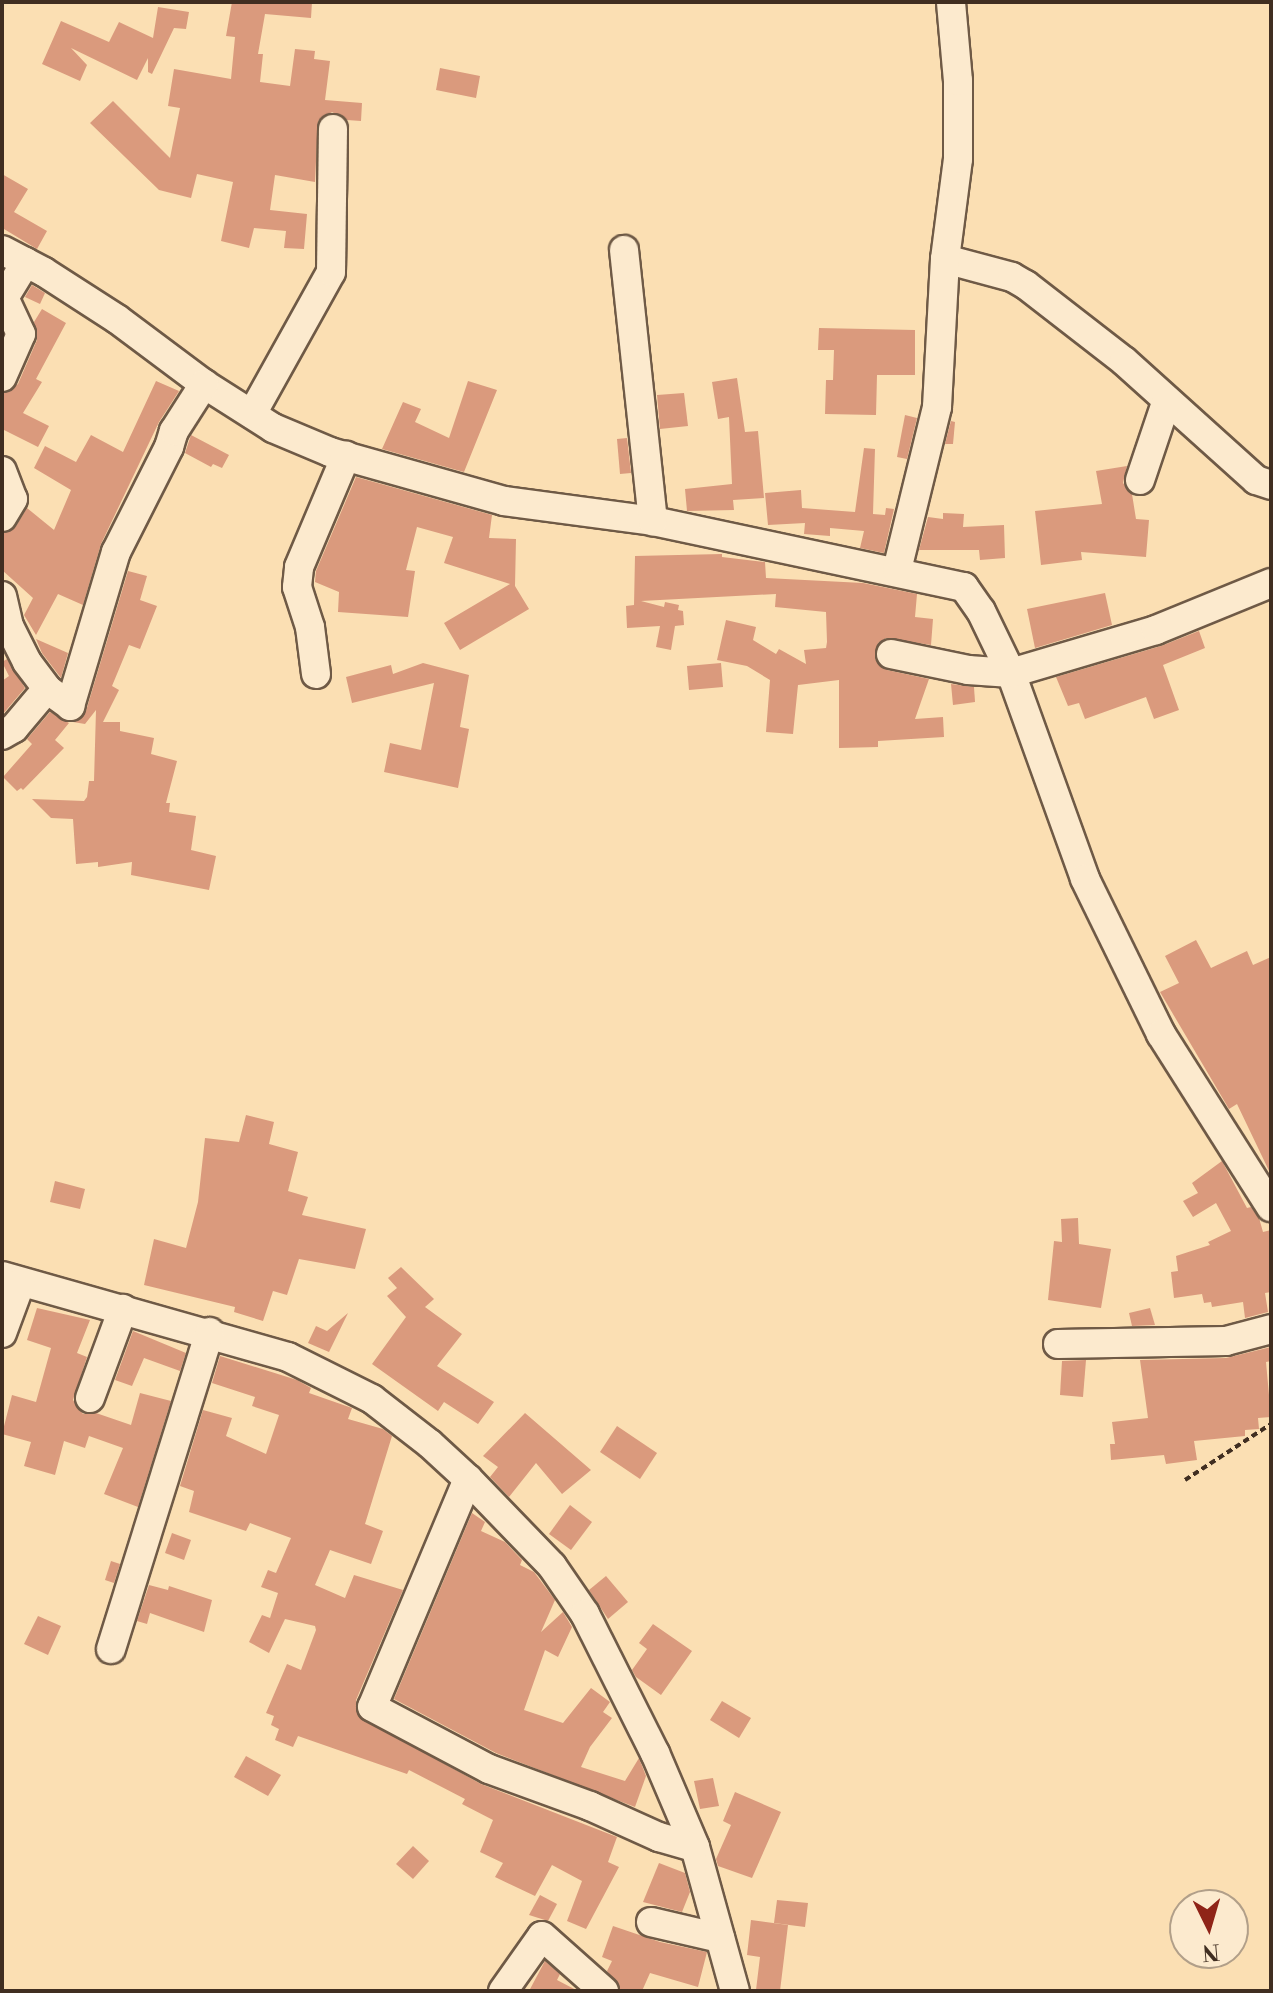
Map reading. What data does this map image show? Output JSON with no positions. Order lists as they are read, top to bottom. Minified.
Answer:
{"north":"bottom"}
